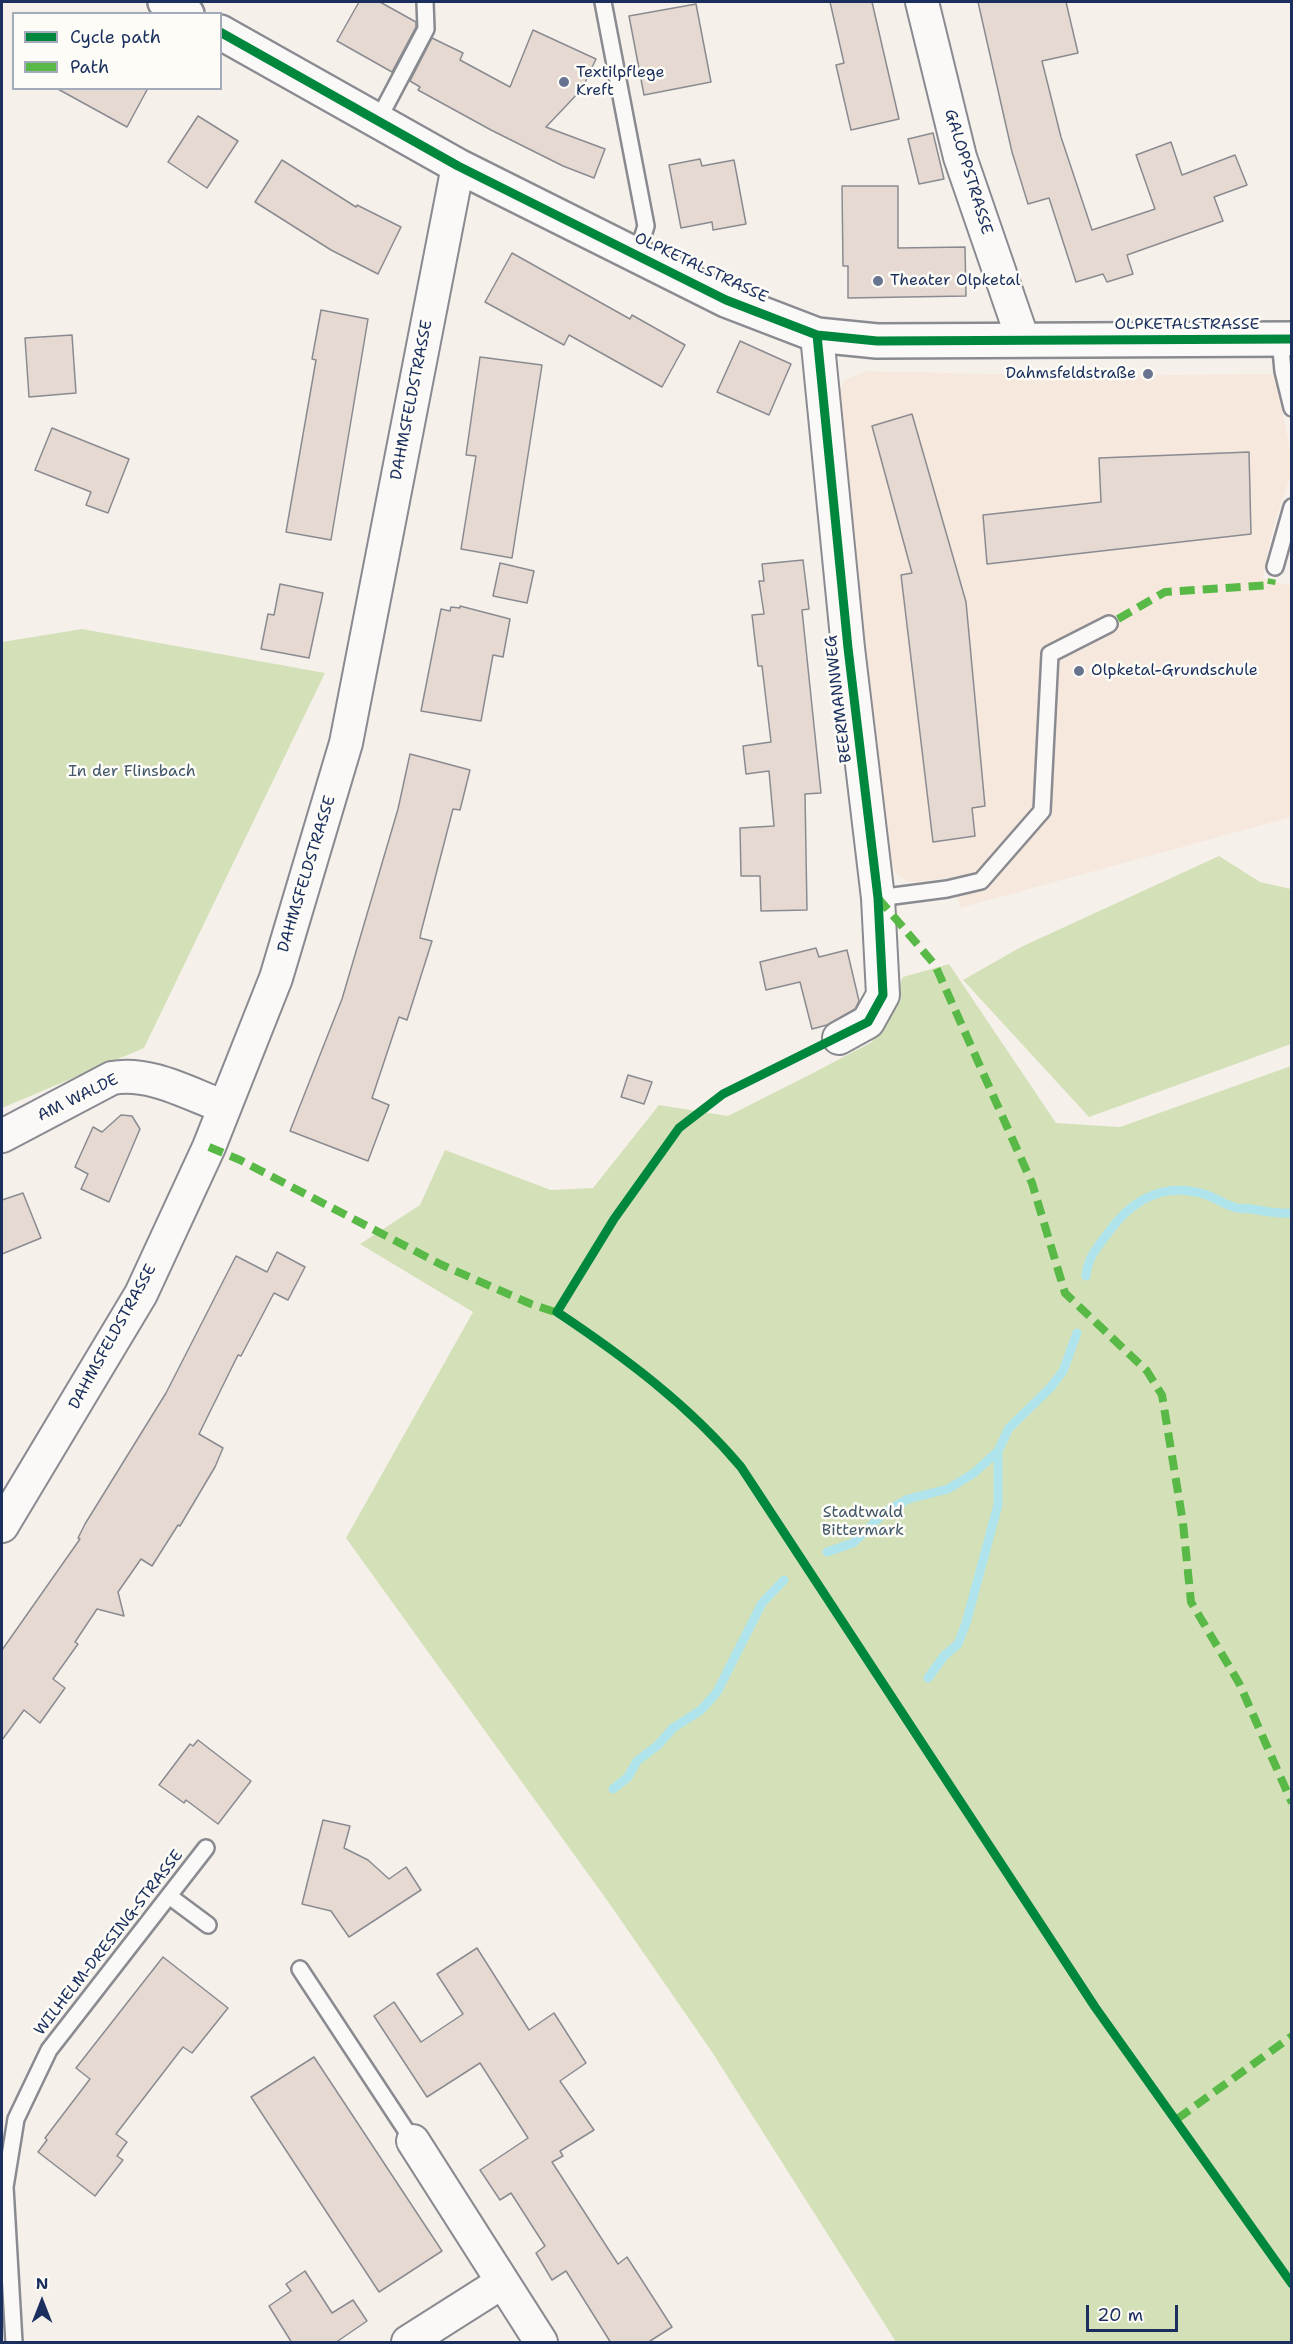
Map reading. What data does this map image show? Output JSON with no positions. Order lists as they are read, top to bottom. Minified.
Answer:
{"streets":{"street":["GALOPPSTRASSE","OLPKETALSTRASSE","DAHMSFELDSTRASSE","BEERMANNWEG","AM WALDE"],"lane":["WILHELM-DRESING-STRASSE"]},"crossings":[["GALOPPSTRASSE","OLPKETALSTRASSE"],["OLPKETALSTRASSE","DAHMSFELDSTRASSE"],["OLPKETALSTRASSE","BEERMANNWEG"],["DAHMSFELDSTRASSE","AM WALDE"]],"parks":["In der Flinsbach","Stadtwald Bittermark"],"places":["Textilpflege Kreft","Theater Olpketal","Dahmsfeldstraße","Olpketal-Grundschule"],"legend":["Cycle path","Path"],"scale_bar":"20 m","north":"top"}
